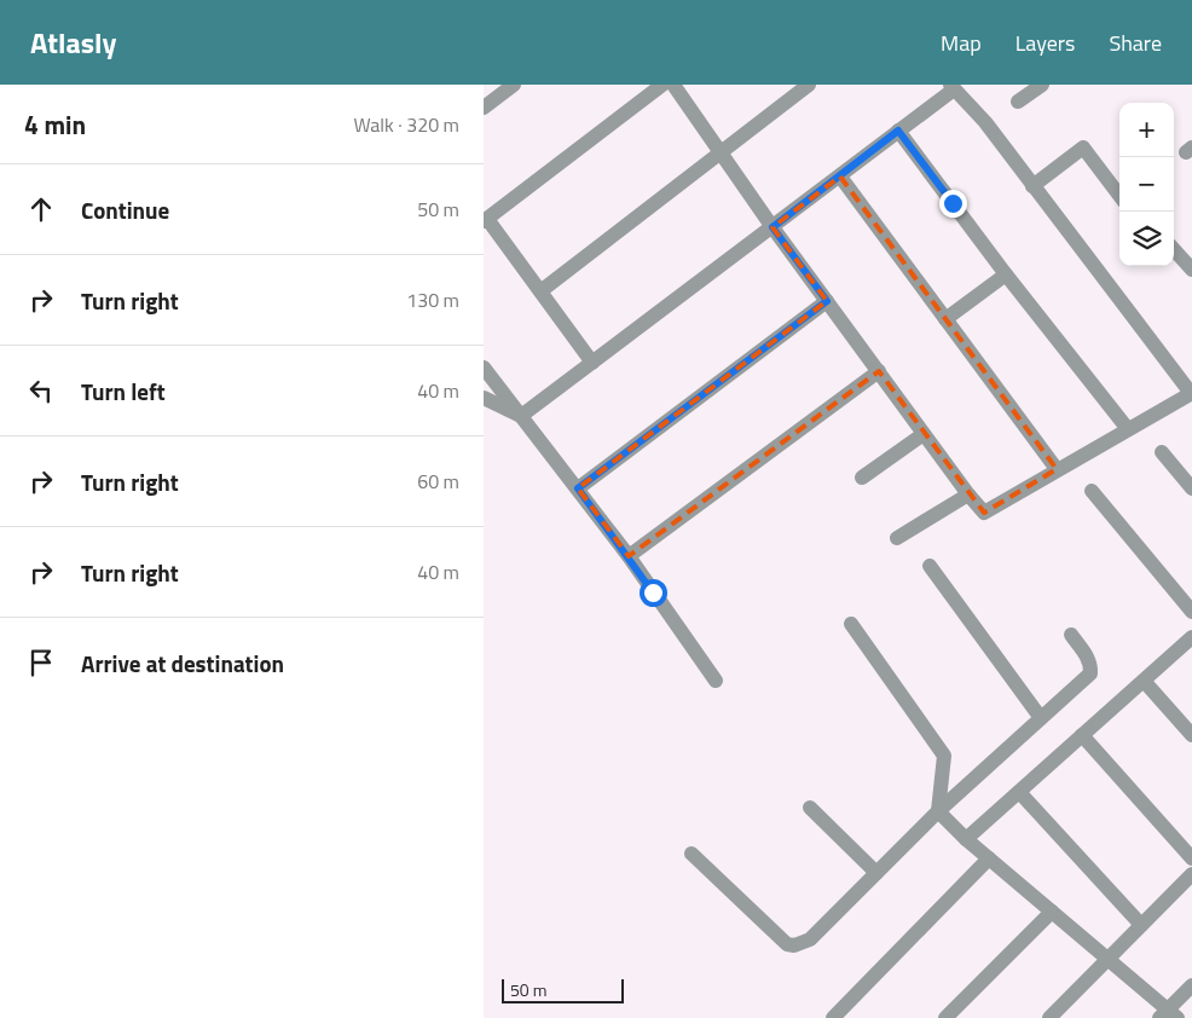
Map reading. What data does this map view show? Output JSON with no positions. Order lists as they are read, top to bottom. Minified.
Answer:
{"scale_bar":"50 m","page":{"header":"Atlasly","nav":["Map","Layers","Share"],"heading":["4 min","Walk · 320 m"],"map_buttons":["+","−"],"list":[["Continue","50 m"],["Turn right","130 m"],["Turn left","40 m"],["Turn right","60 m"],["Turn right","40 m"],"Arrive at destination"],"scale":"50 m"}}
